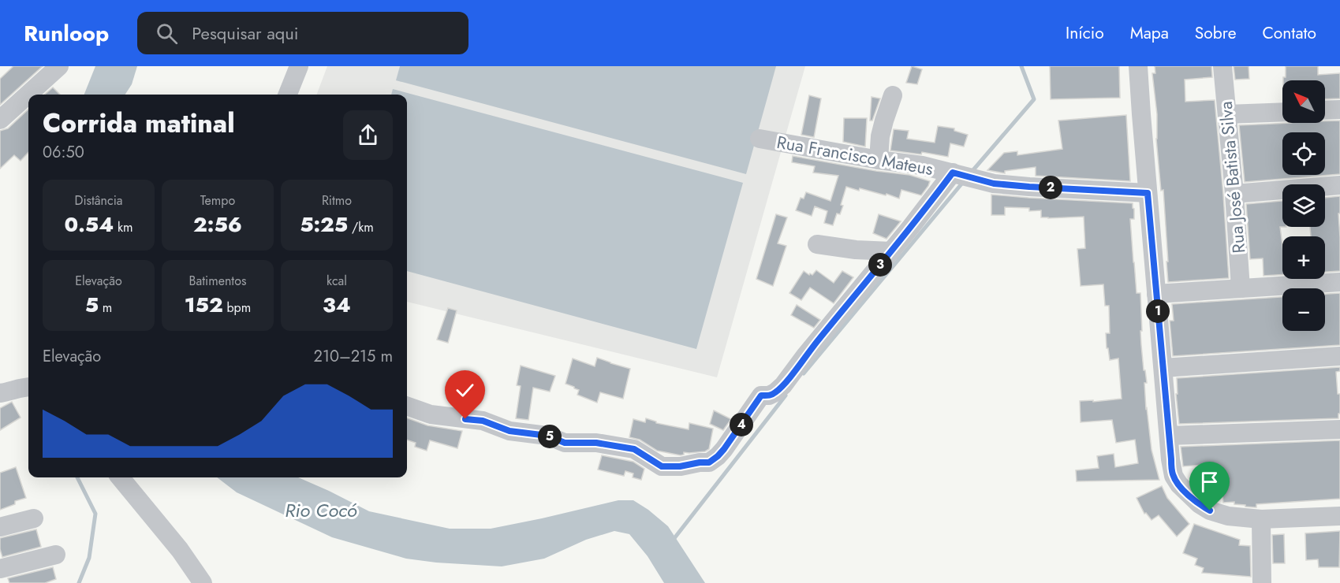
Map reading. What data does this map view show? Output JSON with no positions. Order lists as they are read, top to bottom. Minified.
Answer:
{"streets":{"street":["Rua Francisco Mateus","Rua José Batista Silva"]},"water":["Rio Cocó"],"north":"top left","page":{"header":"Runloop","search":"Pesquisar aqui","nav":["Início","Mapa","Sobre","Contato"],"map_buttons":["+","−"],"heading":["Corrida matinal","06:50"],"stats":[["Distância","0.54 km"],["Tempo","2:56"],["Ritmo","5:25 /km"],["Elevação","5 m"],["Batimentos","152 bpm"],["kcal","34"]],"pins":["2","3","1","4","5"],"chart":["Elevação","210–215 m"]}}
